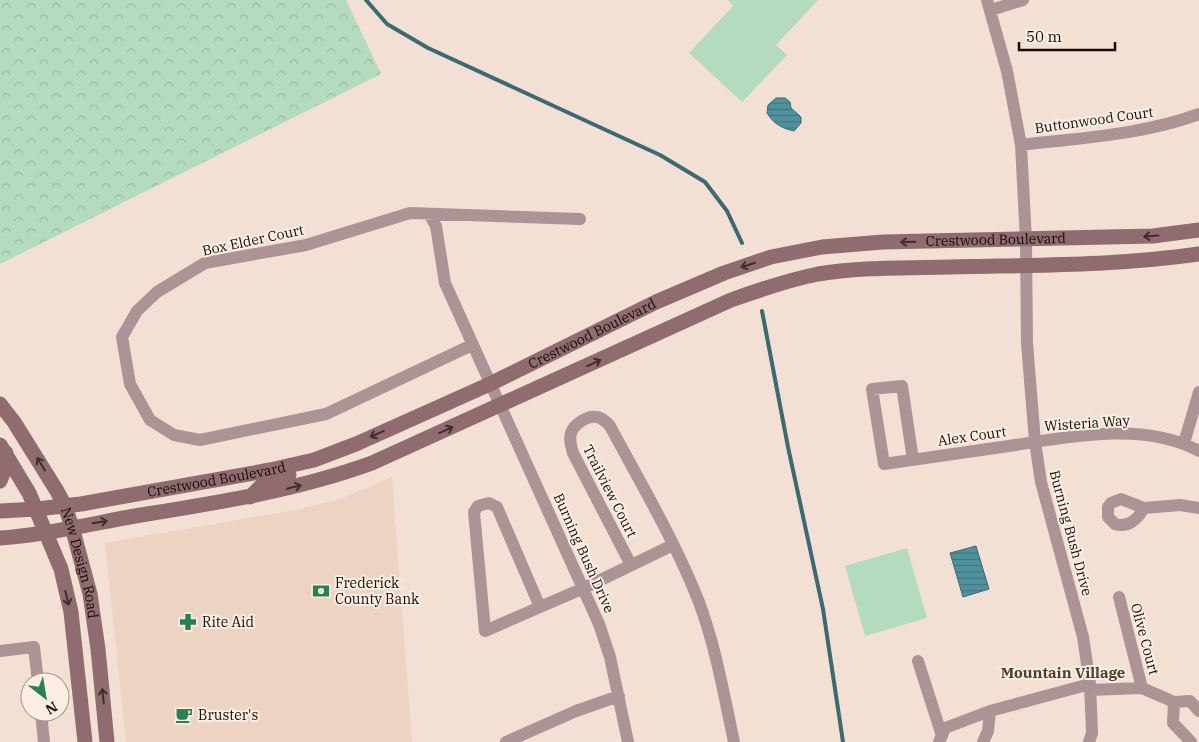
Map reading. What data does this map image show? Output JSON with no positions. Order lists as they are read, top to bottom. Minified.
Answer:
{"streets":{"main road":["Crestwood Boulevard","New Design Road"],"street":["Buttonwood Court","Box Elder Court","Wisteria Way","Alex Court","Trailview Court","Burning Bush Drive","Olive Court"]},"crossings":[["Buttonwood Court","Burning Bush Drive"],["Box Elder Court","Burning Bush Drive"],["Crestwood Boulevard","Burning Bush Drive"],["Crestwood Boulevard","New Design Road"],["Wisteria Way","Alex Court"],["Wisteria Way","Burning Bush Drive"],["Alex Court","Burning Bush Drive"]],"districts":["Mountain Village"],"places":{"bank":["Frederick County Bank"],"pharmacy":["Rite Aid"],"cafe":["Bruster's"]},"scale_bar":"50 m","north":"bottom right"}
